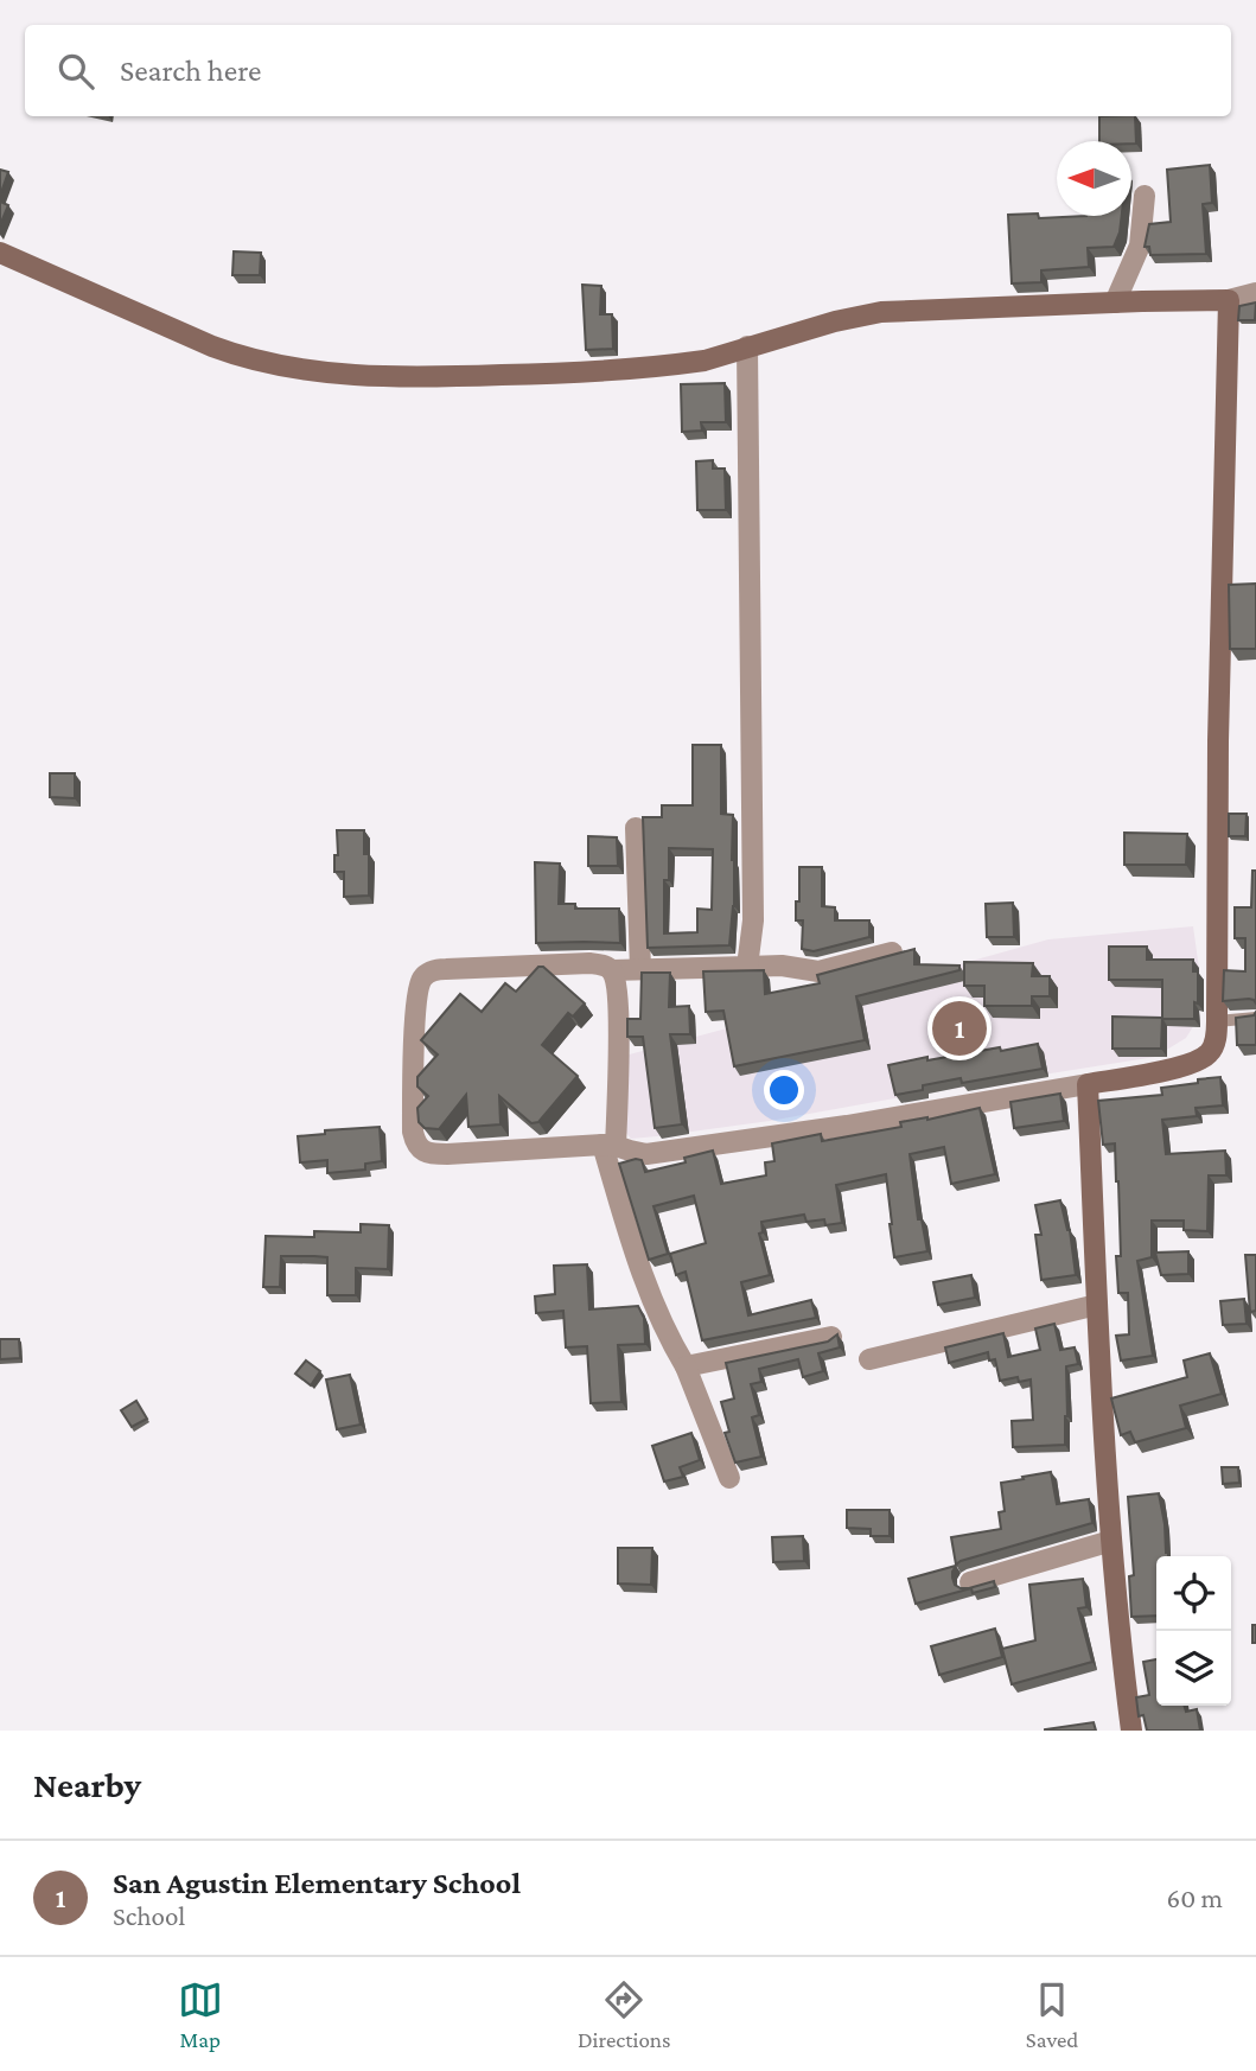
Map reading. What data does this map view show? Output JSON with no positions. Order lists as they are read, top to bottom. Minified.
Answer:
{"north":"left","page":{"search":"Search here","pins":"1","heading":"Nearby","list":[{"mark":"1","name":"San Agustin Elementary School","note":"School","value":"60 m"}],"nav":["Map","Directions","Saved"]}}
